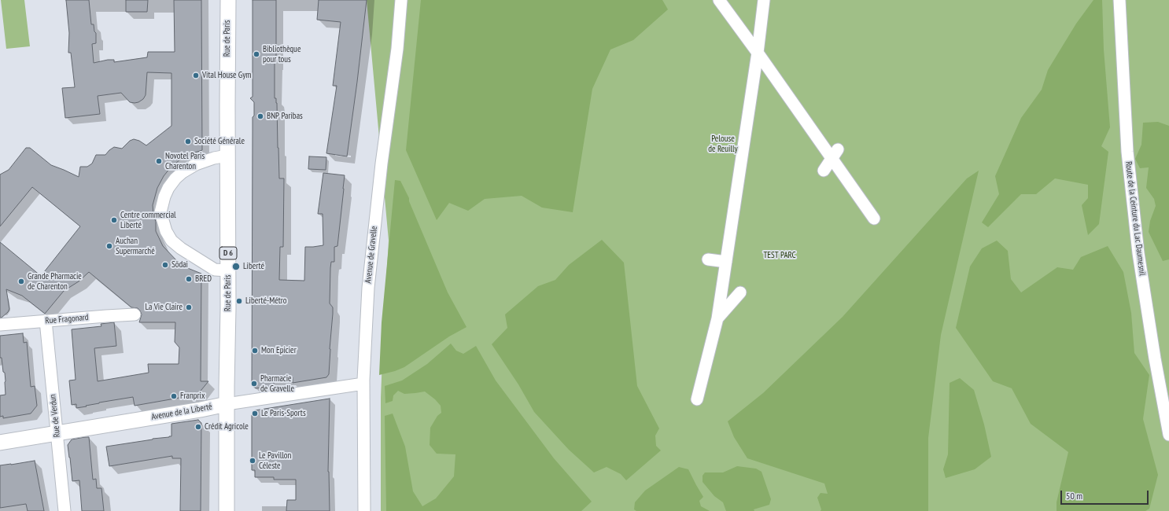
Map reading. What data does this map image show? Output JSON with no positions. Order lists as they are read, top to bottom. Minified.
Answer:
{"streets":{"main road":["Rue de Paris","D 6","Avenue de la Liberté"],"street":["Route de la Ceinture du Lac Daumesnil","Avenue de Gravelle","Rue Fragonard","Rue de Verdun"]},"crossings":[["Rue de Paris","Avenue de la Liberté"],["Avenue de Gravelle","Avenue de la Liberté"],["Rue Fragonard","Rue de Verdun"],["Avenue de la Liberté","Rue de Verdun"]],"parks":["Pelouse de Reuilly","TEST PARC"],"places":["Bibliothèque pour tous","Vital House Gym","BNP Paribas","Société Générale","Novotel Paris Charenton","Centre commercial Liberté","Auchan Supermarché","Sōdai","Liberté","BRED","Grande Pharmacie de Charenton","Liberté-Métro","La Vie Claire","Mon Epicier","Pharmacie de Gravelle","Franprix","Le Paris-Sports","Crédit Agricole","Le Pavillon Céleste"],"scale_bar":"50 m"}
